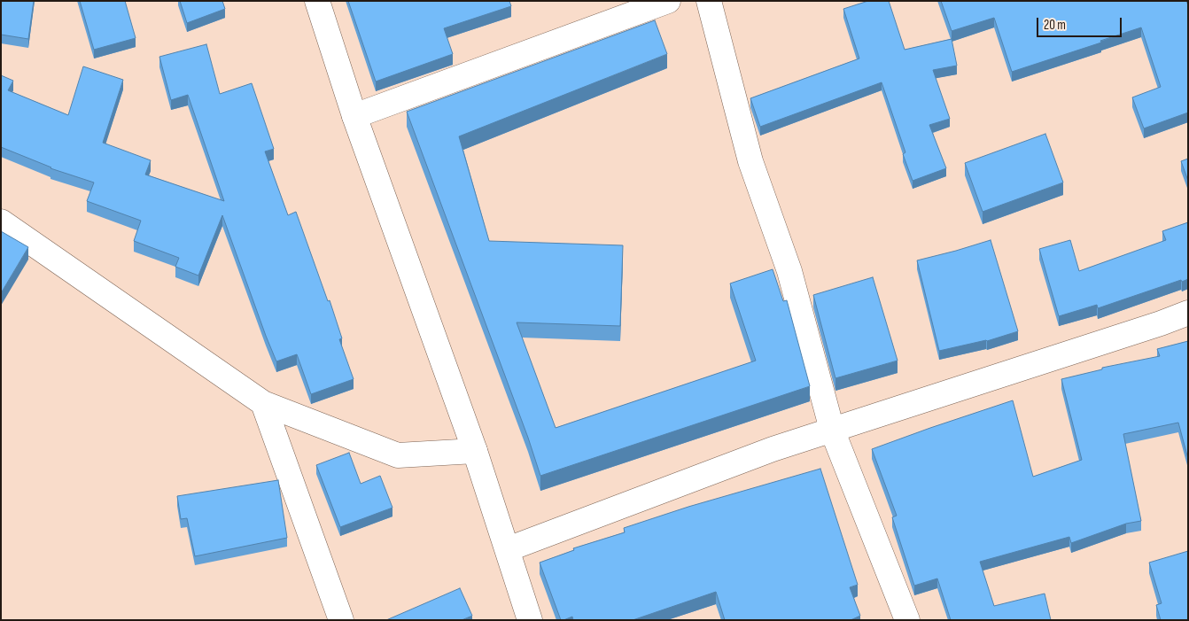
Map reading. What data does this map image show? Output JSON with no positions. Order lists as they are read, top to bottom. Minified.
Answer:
{"scale_bar":"20 m"}
